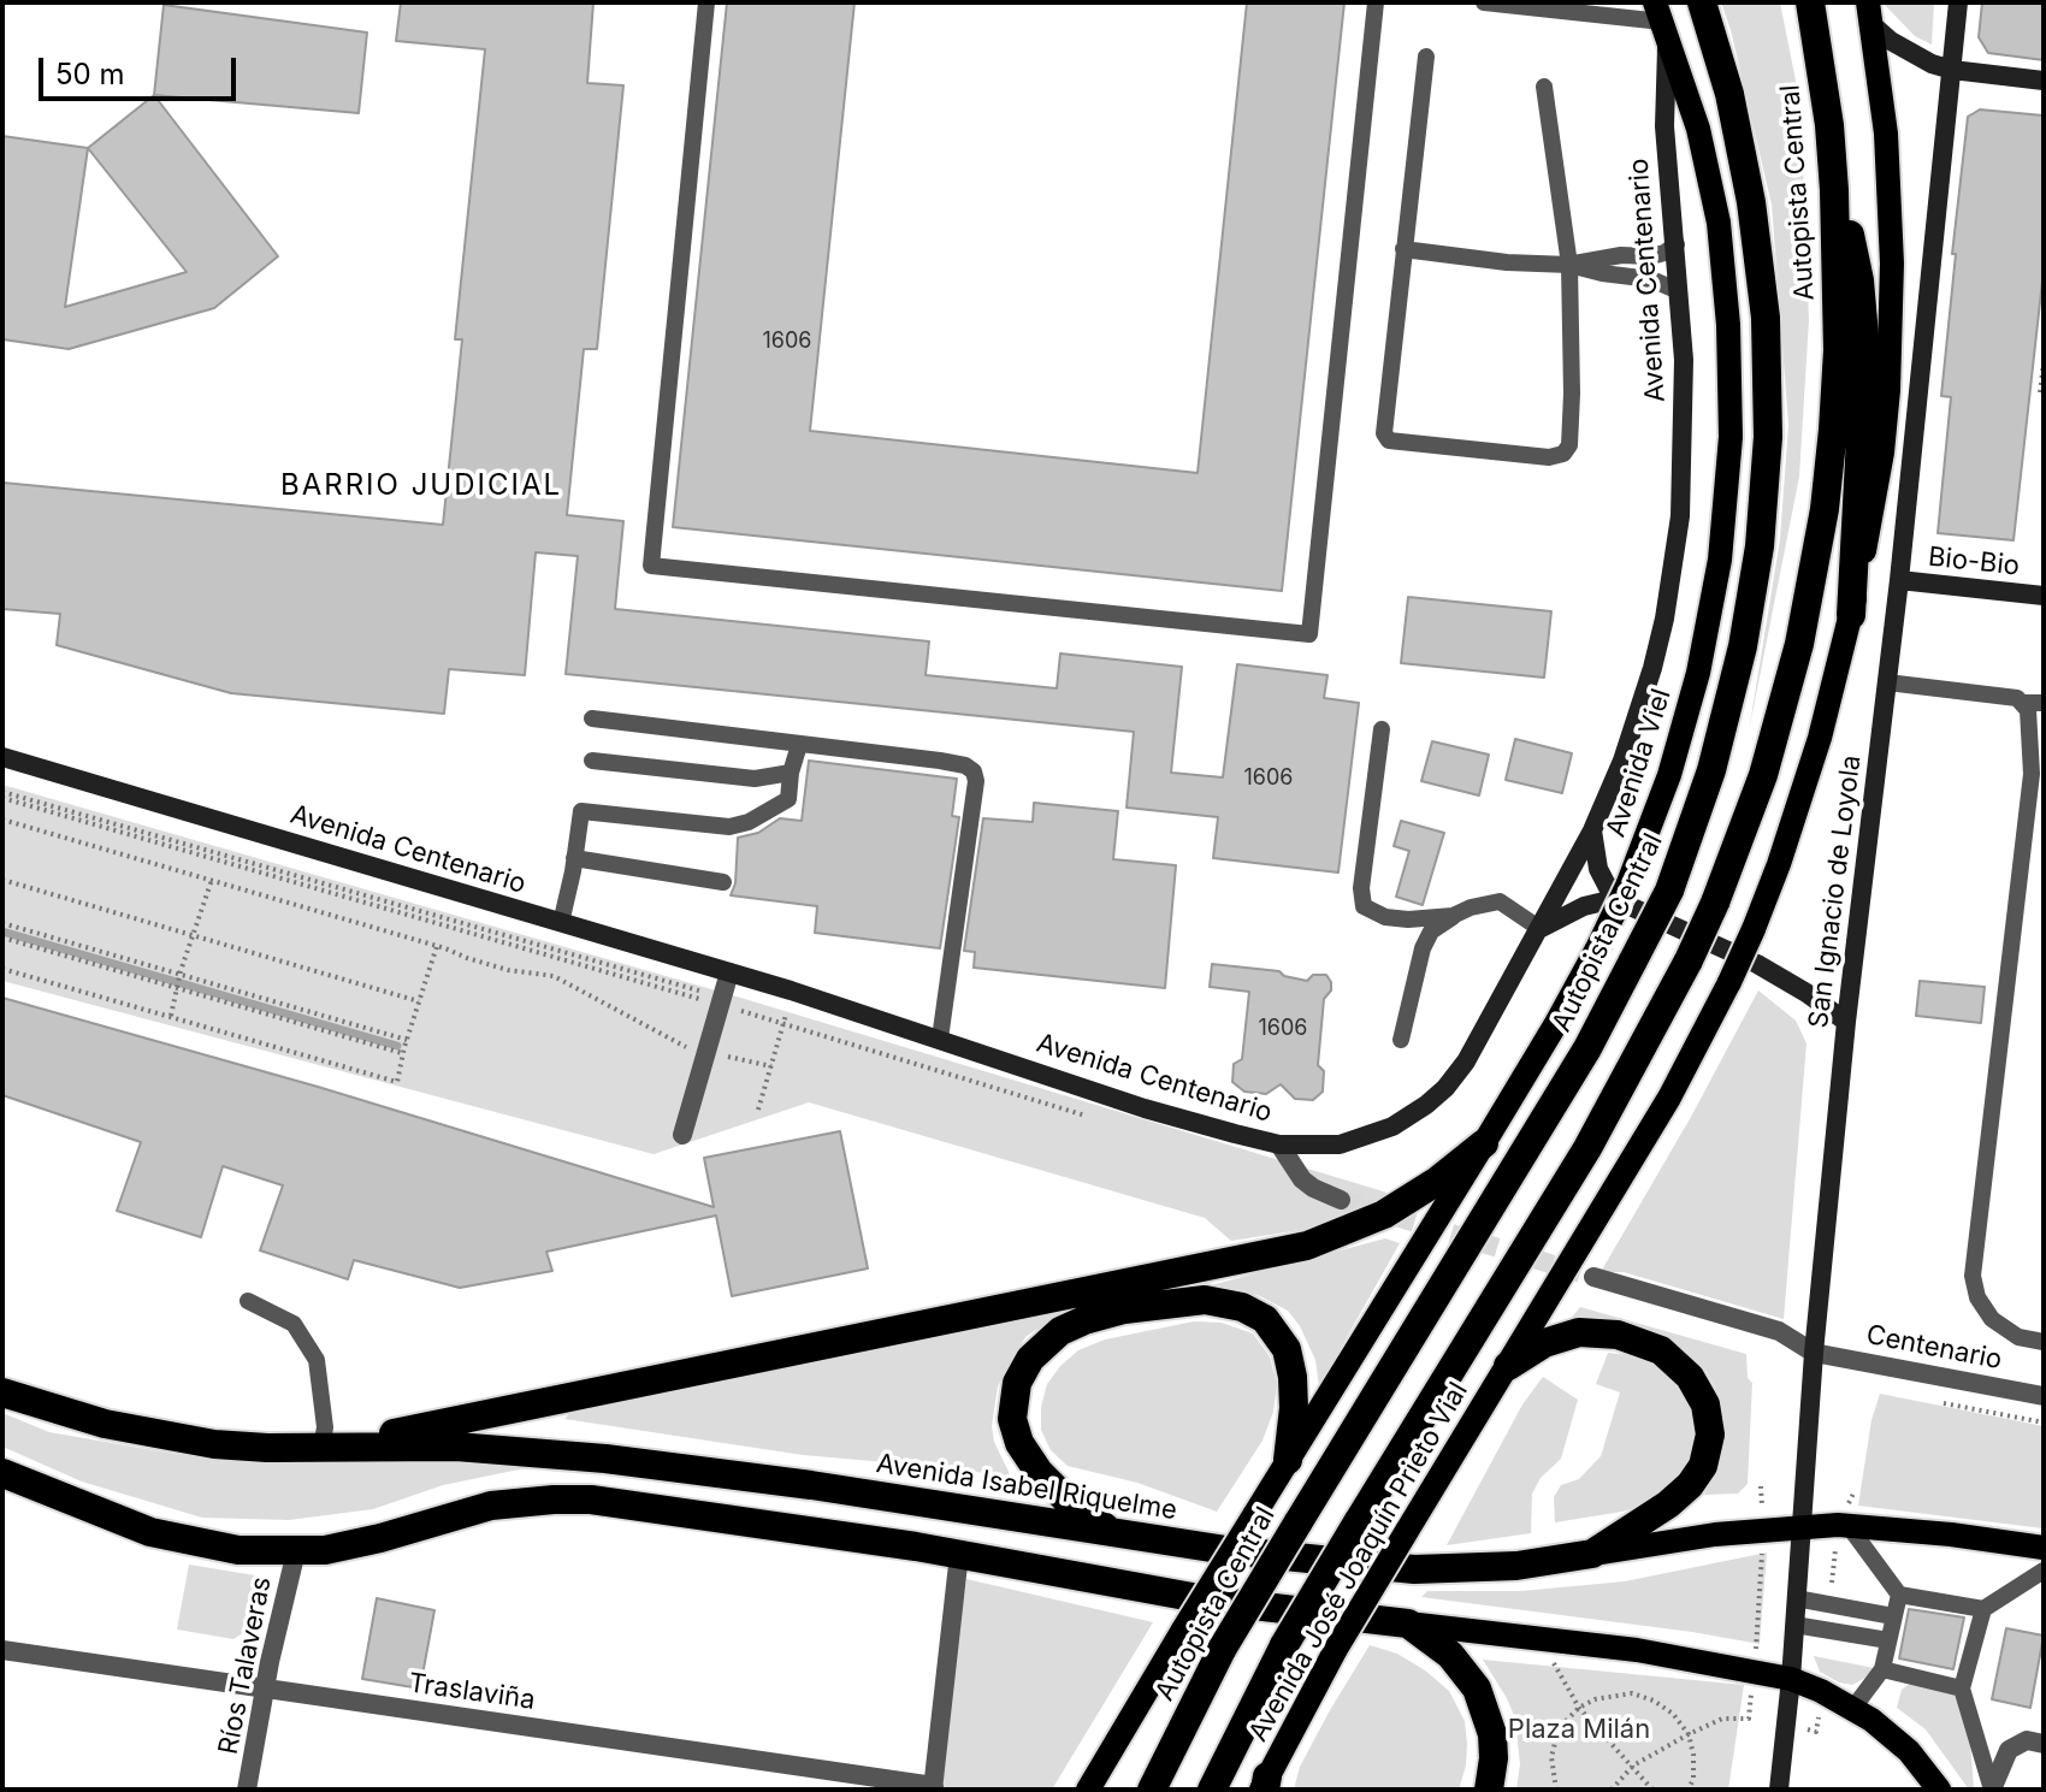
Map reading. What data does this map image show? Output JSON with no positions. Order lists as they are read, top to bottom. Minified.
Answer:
{"streets":{"highway":["Autopista Central","Avenida Isabel Riquelme"],"main road":["Avenida Viel","Avenida José Joaquín Prieto Vial"],"street":["Avenida Centenario","Bio-Bio","San Ignacio de Loyola","Centenario","Ríos Talaveras","Traslaviña"]},"crossings":[["Avenida Centenario","Avenida Viel"],["Bio-Bio","San Ignacio de Loyola"],["San Ignacio de Loyola","Centenario"],["San Ignacio de Loyola","Avenida Isabel Riquelme"],["Ríos Talaveras","Traslaviña"]],"districts":["BARRIO JUDICIAL"],"parks":["Plaza Milán"],"house_numbers":["1606","1606","1606"],"scale_bar":"50 m"}
